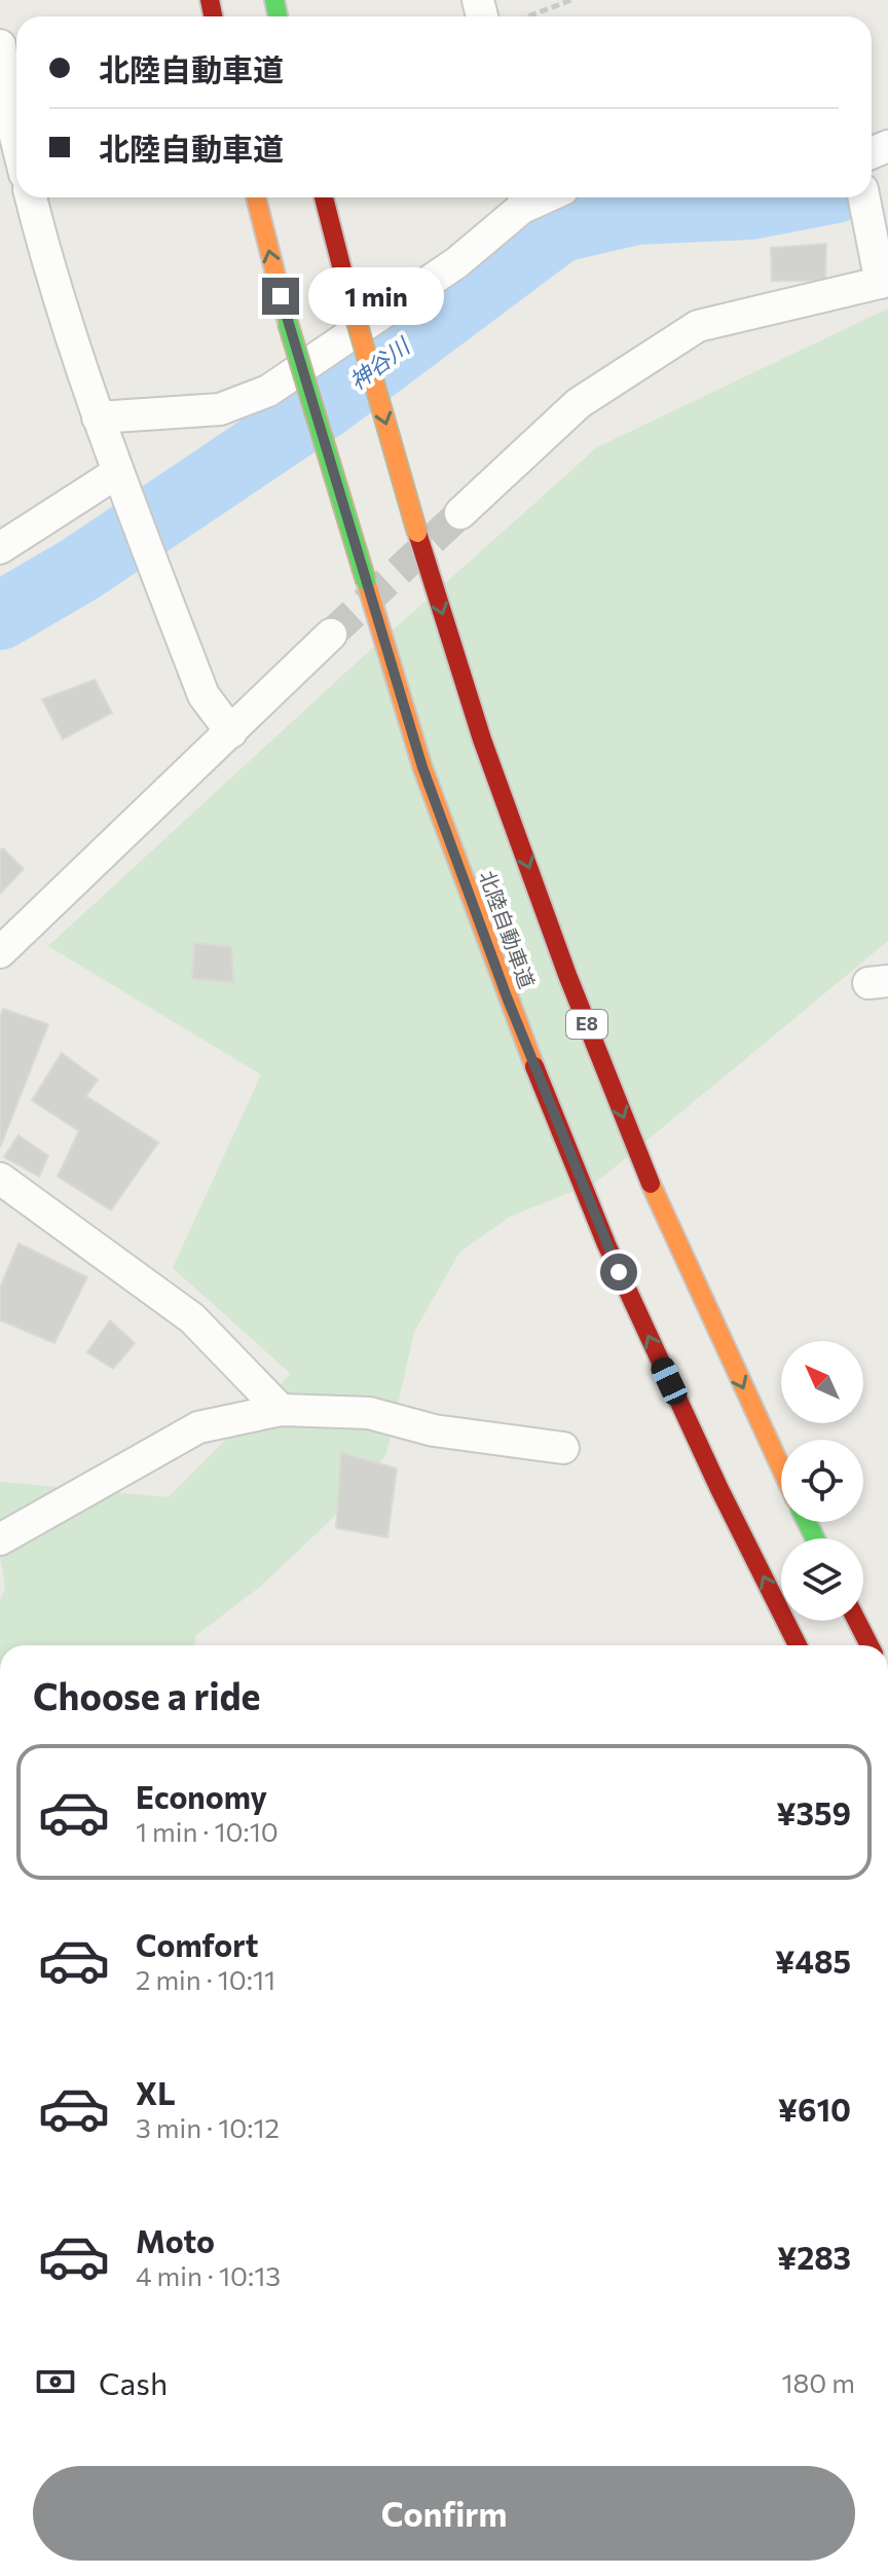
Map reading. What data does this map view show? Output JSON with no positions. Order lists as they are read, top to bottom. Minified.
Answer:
{"streets":{"main road":["北陸自動車道","E8"]},"water":["神谷川"],"north":"top left","page":{"banner":["北陸自動車道","北陸自動車道"],"bubble":"1 min","heading":"Choose a ride","list":[{"name":"Economy","note":"1 min · 10:10","value":"¥359"},{"name":"Comfort","note":"2 min · 10:11","value":"¥485"},{"name":"XL","note":"3 min · 10:12","value":"¥610"},{"name":"Moto","note":"4 min · 10:13","value":"¥283"}],"pay":["Cash","180 m"],"buttons":"Confirm"}}
